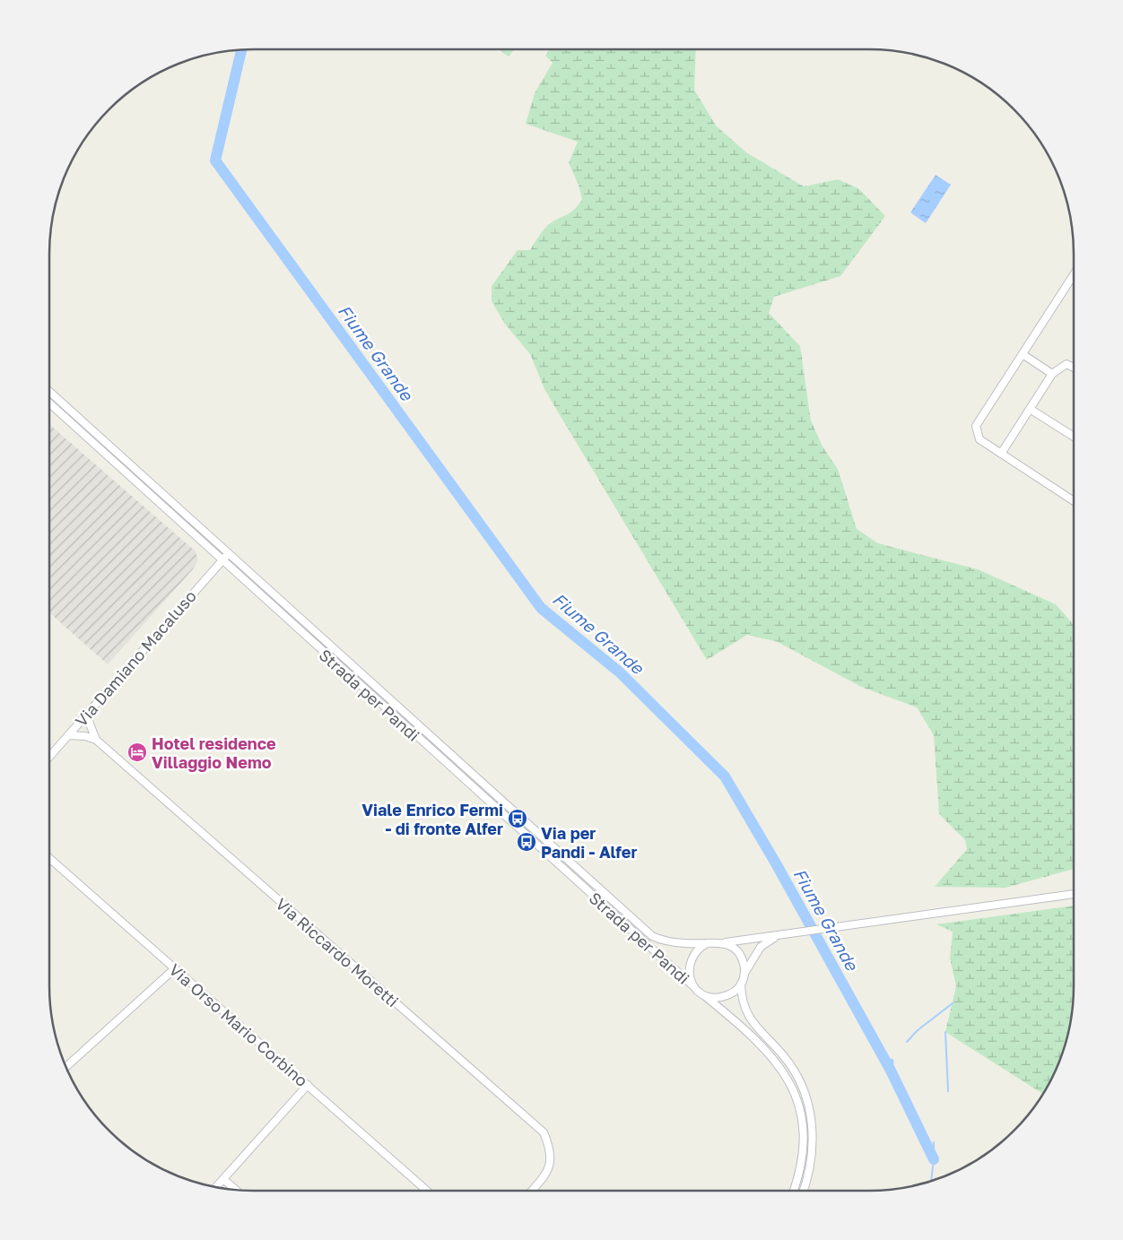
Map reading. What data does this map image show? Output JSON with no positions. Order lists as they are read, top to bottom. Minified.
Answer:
{"streets":{"street":["Via Damiano Macaluso","Strada per Pandi","Via Riccardo Moretti","Via Orso Mario Corbino"]},"crossings":[["Via Damiano Macaluso","Strada per Pandi"],["Via Damiano Macaluso","Via Riccardo Moretti"]],"water":["Fiume Grande"],"places":{"hotel":["Hotel residence Villaggio Nemo"],"bus stop":["Viale Enrico Fermi - di fronte Alfer","Via per Pandi - Alfer"]}}
